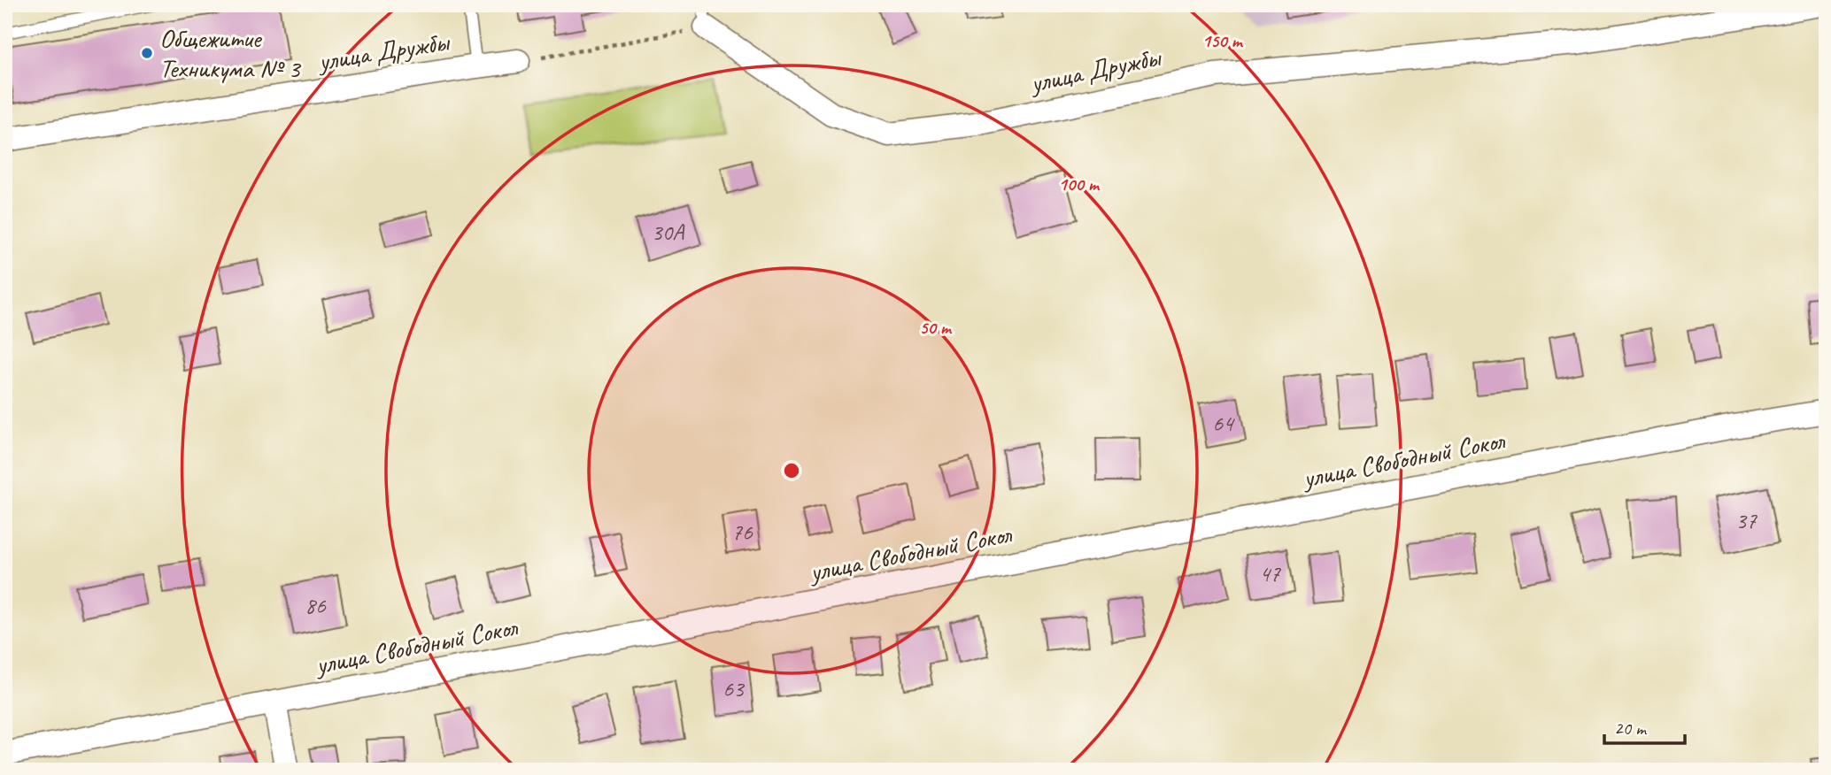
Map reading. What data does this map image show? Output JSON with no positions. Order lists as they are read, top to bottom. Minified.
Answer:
{"streets":{"street":["улица Дружбы","улица Свободный Сокол"]},"places":["Общежитие Техникума № 3"],"house_numbers":["30А","64","37","76","47","86","63"],"scale_bar":"20 m","rings":["150 m","100 m","50 m"]}
